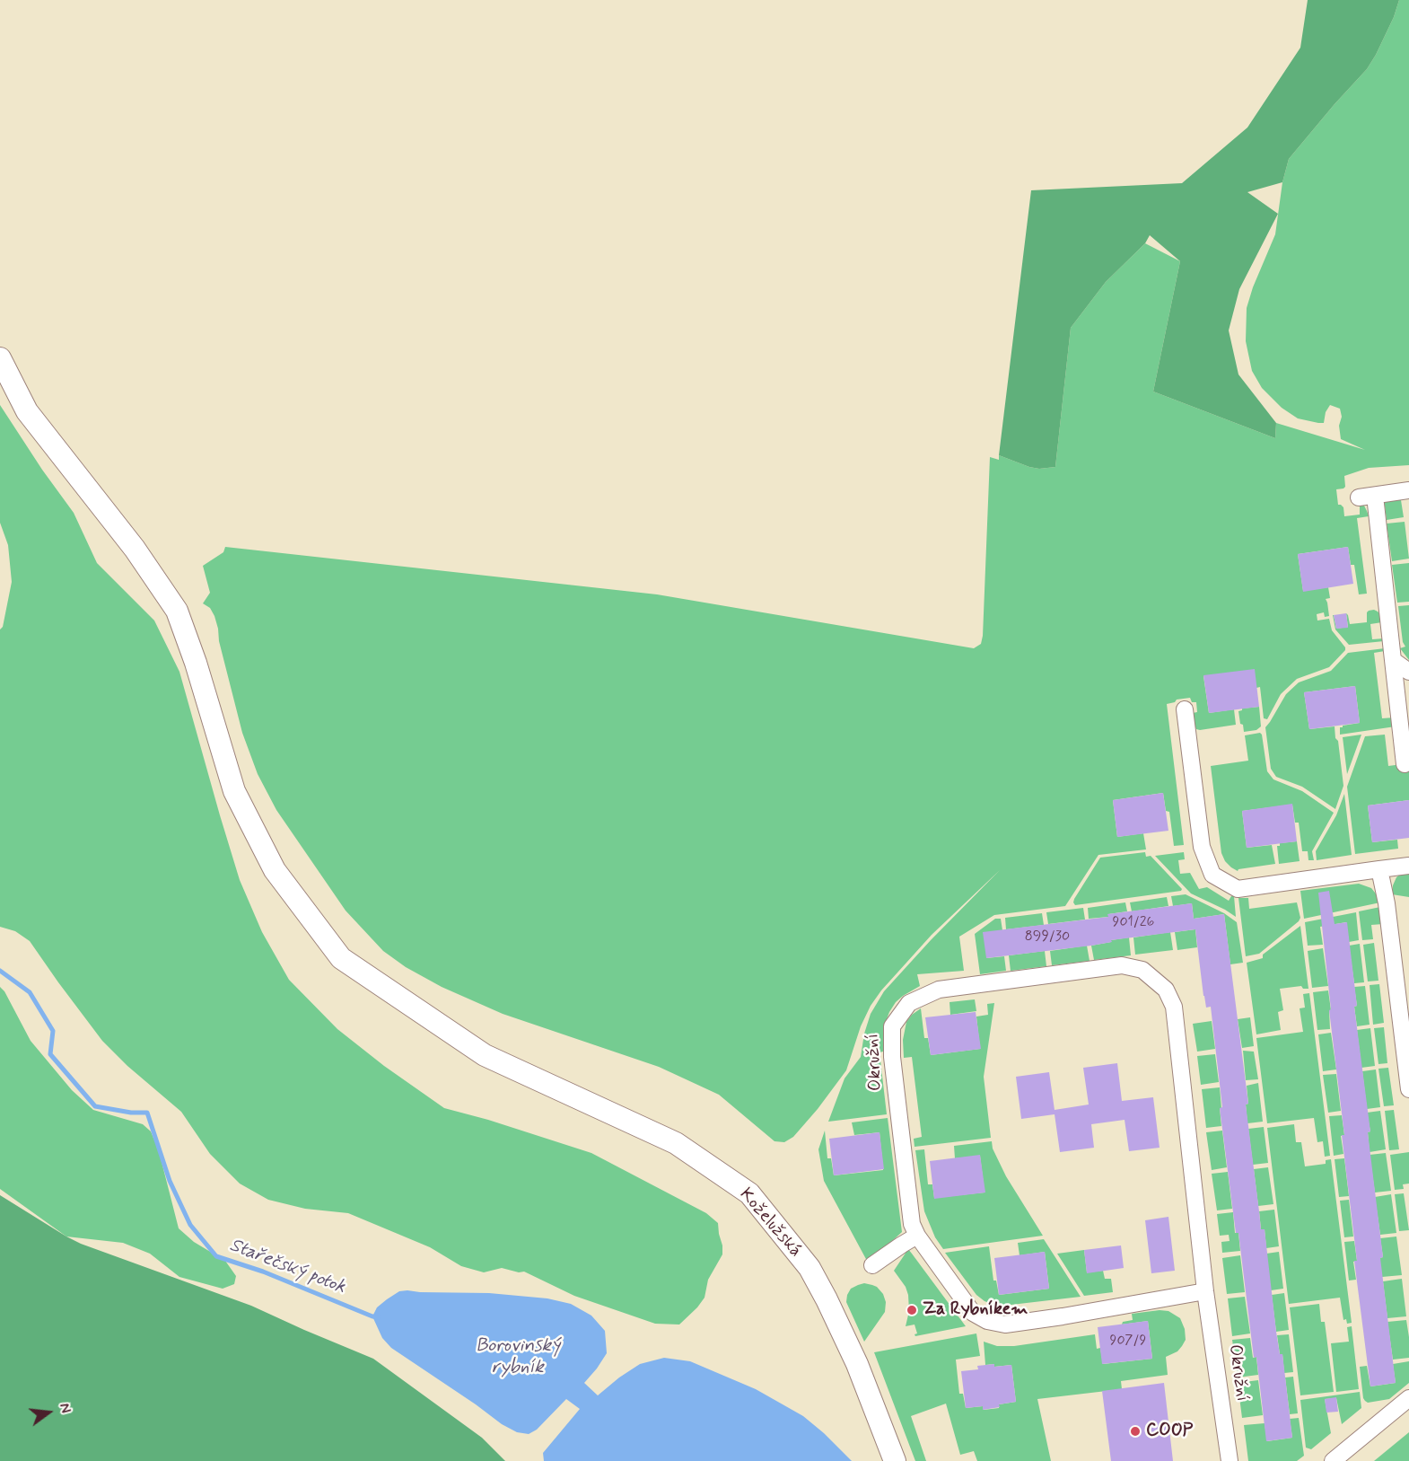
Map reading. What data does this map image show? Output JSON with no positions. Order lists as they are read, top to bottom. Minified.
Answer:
{"streets":{"main road":["Koželužská"],"street":["Okružní"]},"water":["Stařečský potok","Borovinský rybník"],"places":["Za Rybníkem","COOP"],"house_numbers":["901/26","899/30","907/9"],"north":"right"}
